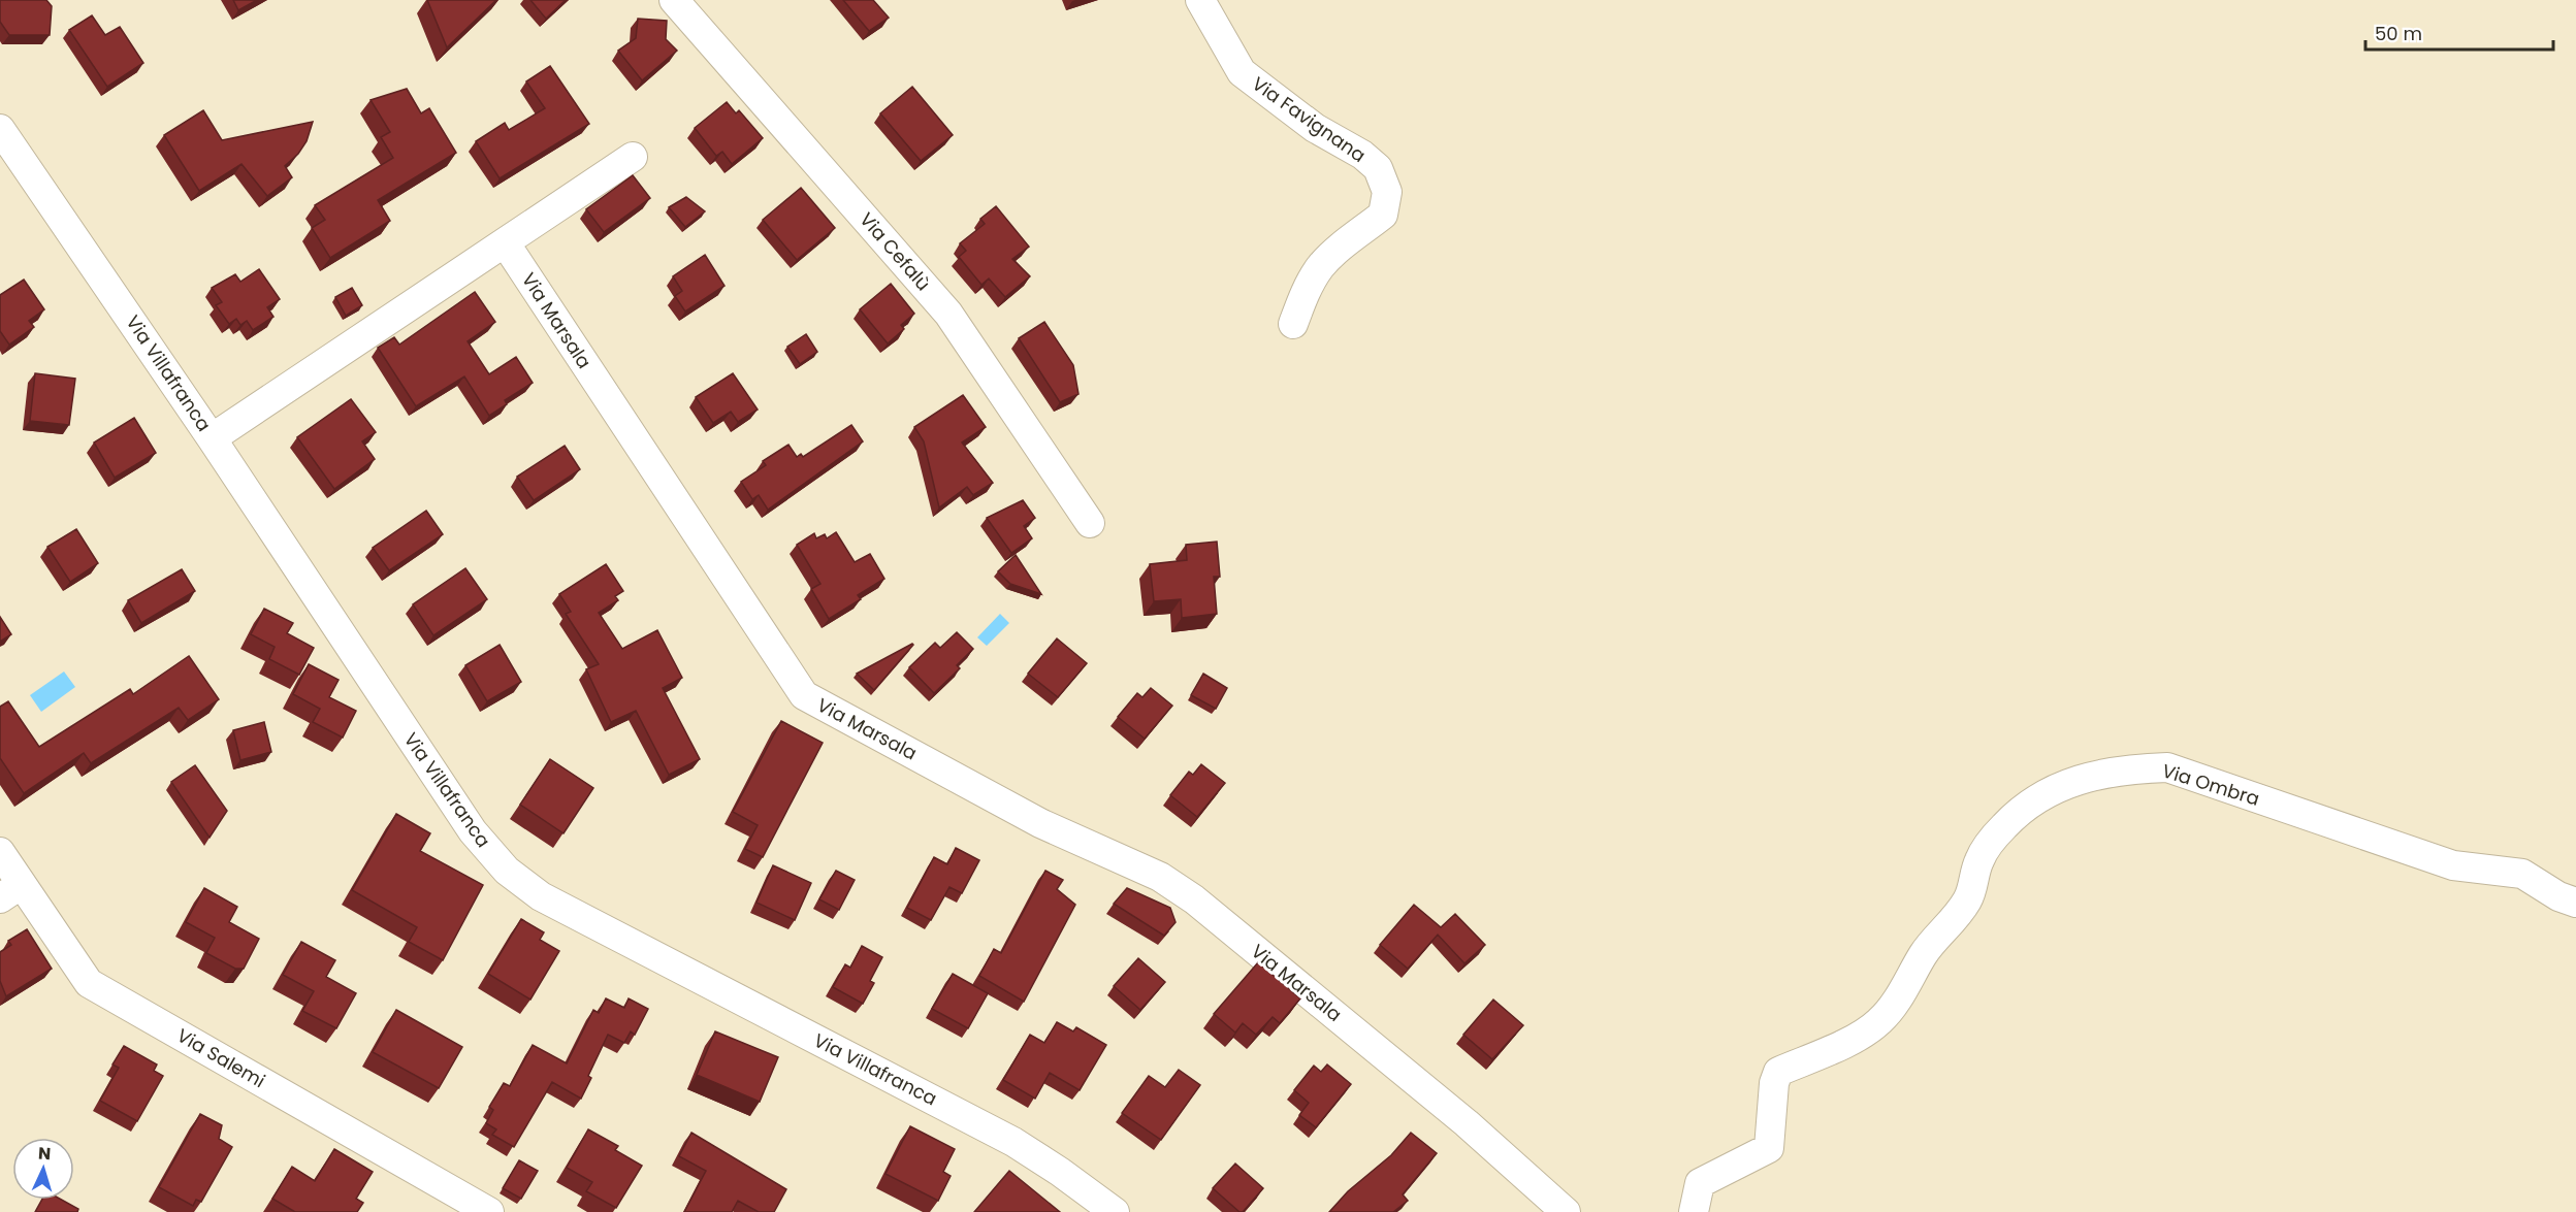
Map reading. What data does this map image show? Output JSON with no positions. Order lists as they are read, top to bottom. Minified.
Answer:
{"streets":{"street":["Via Favignana","Via Cefalù","Via Marsala","Via Villafranca","Via Ombra","Via Salemi"]},"scale_bar":"50 m","north":"top"}
